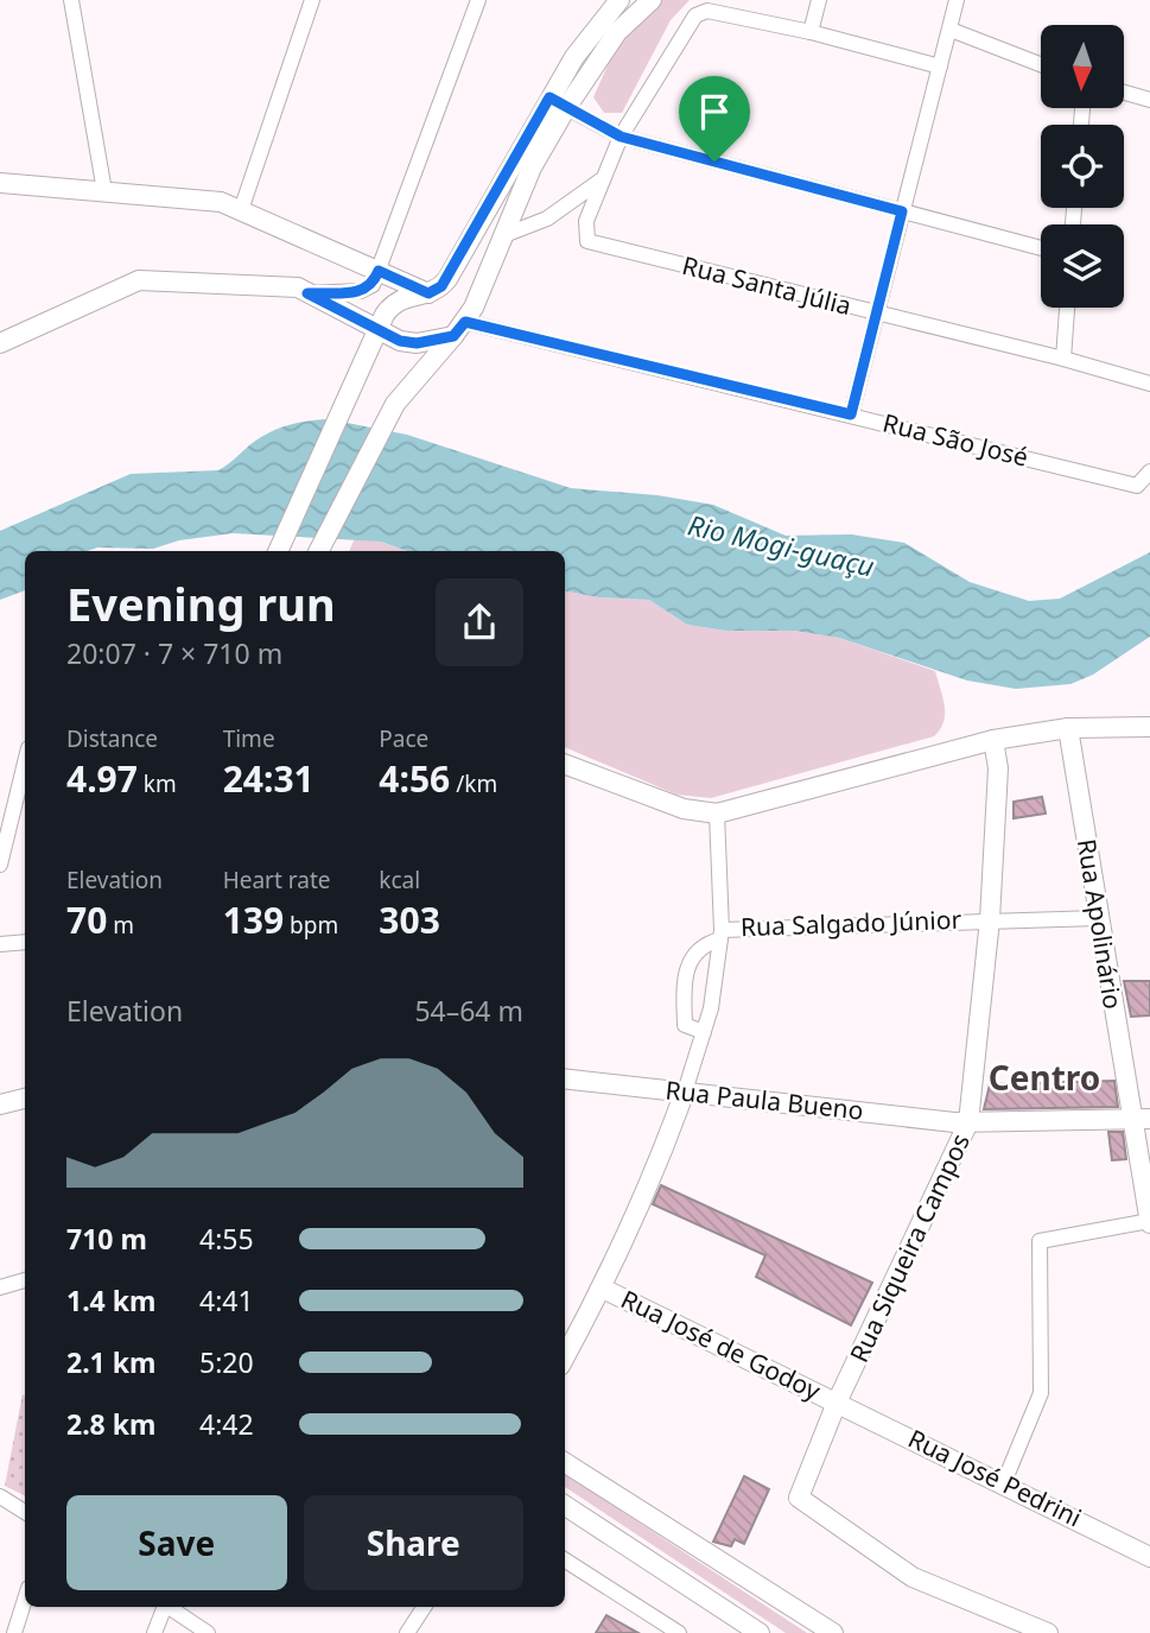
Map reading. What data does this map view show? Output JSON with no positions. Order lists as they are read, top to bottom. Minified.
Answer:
{"streets":{"main road":["Rua Apolinário","Rua Paula Bueno","Rua Siqueira Campos","Rua José de Godoy","Rua José Pedrini"],"street":["Rua Santa Júlia","Rua São José","Rua Salgado Júnior"]},"crossings":[["Rua Salgado Júnior","Rua Apolinário"],["Rua Salgado Júnior","Rua Paula Bueno"],["Rua Salgado Júnior","Rua Siqueira Campos"],["Rua Apolinário","Rua Paula Bueno"],["Rua Paula Bueno","Rua Siqueira Campos"],["Rua Siqueira Campos","Rua José de Godoy"],["Rua Siqueira Campos","Rua José Pedrini"],["Rua José de Godoy","Rua José Pedrini"]],"districts":["Centro"],"water":["Rio Mogi-guaçu"],"north":"bottom","page":{"heading":["Evening run","20:07 · 7 × 710 m"],"stats":[["Distance","4.97 km"],["Time","24:31"],["Pace","4:56 /km"],["Elevation","70 m"],["Heart rate","139 bpm"],["kcal","303"]],"chart":["Elevation","54–64 m"],"list":[{"name":"710 m","note":"4:55"},{"name":"1.4 km","note":"4:41"},{"name":"2.1 km","note":"5:20"},{"name":"2.8 km","note":"4:42"}],"buttons":["Save","Share"]}}
